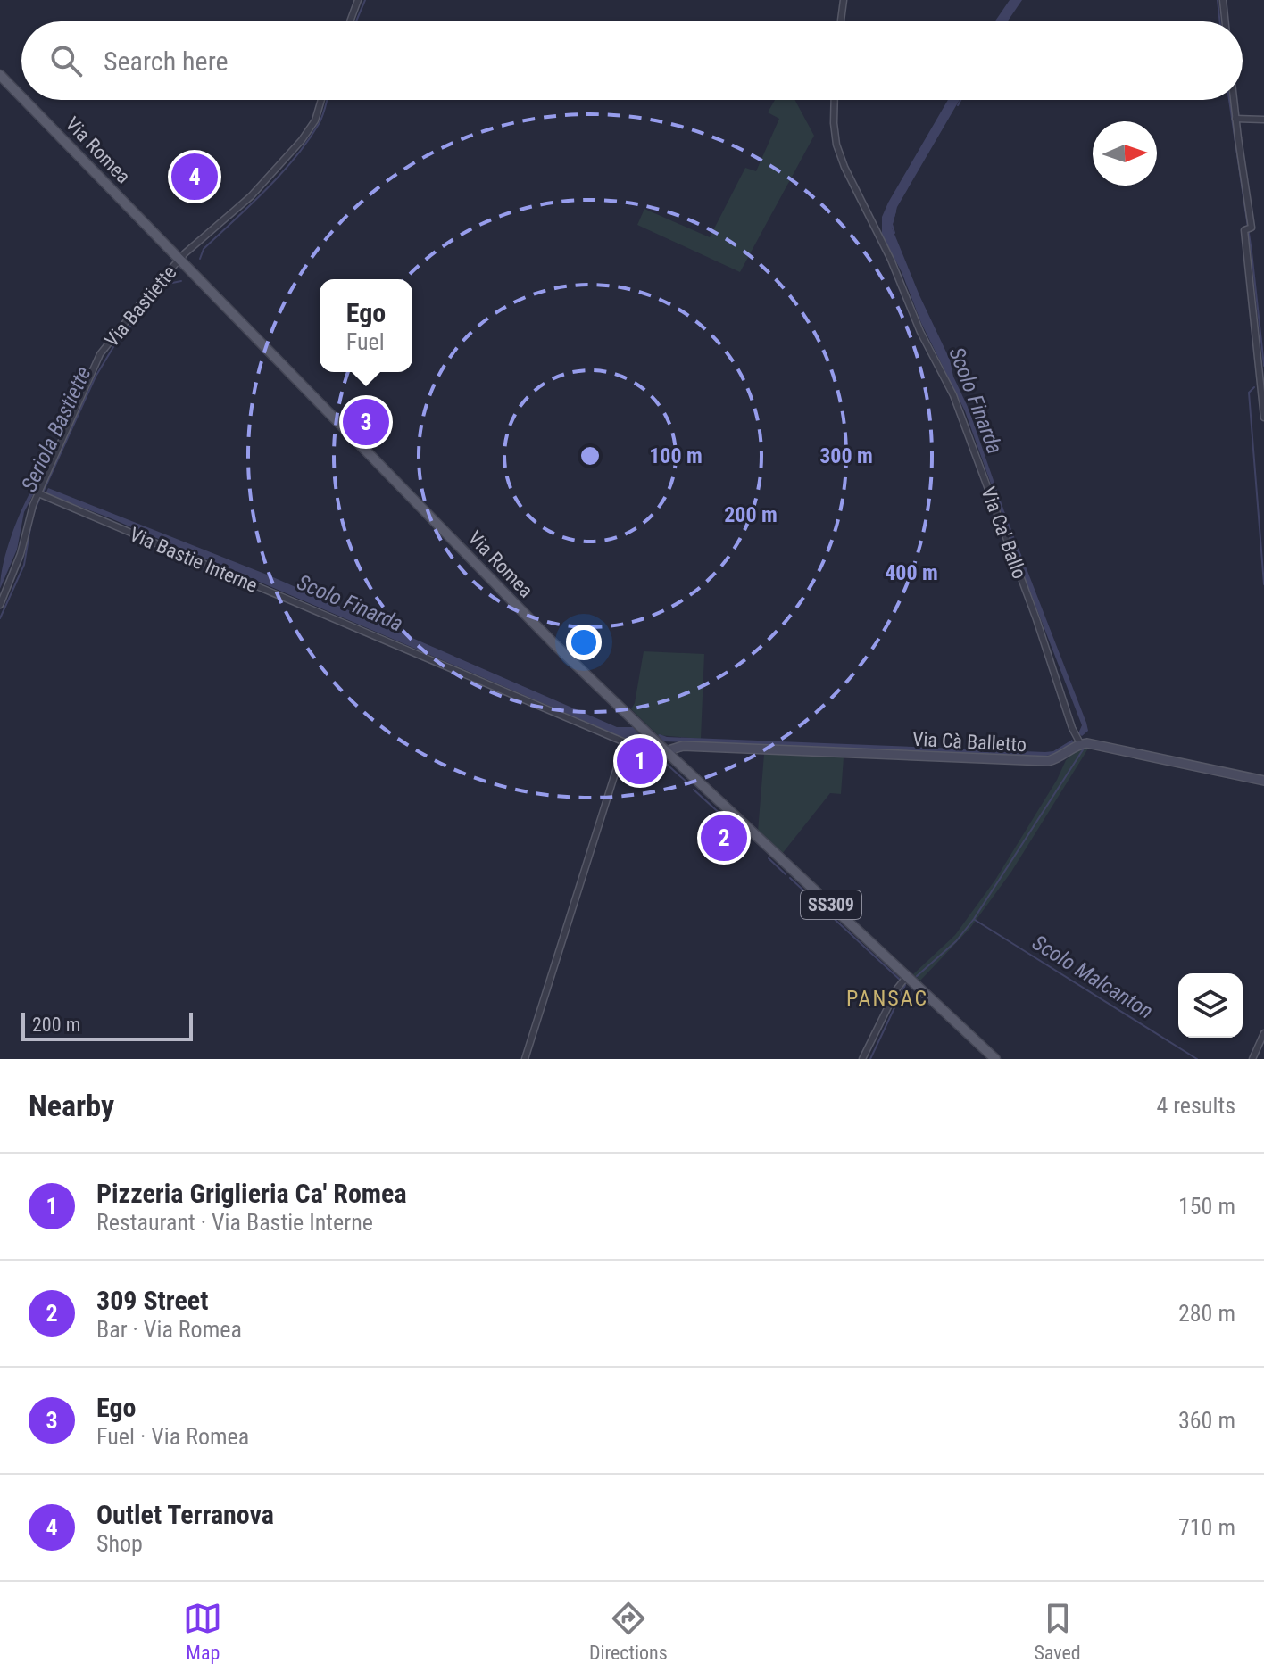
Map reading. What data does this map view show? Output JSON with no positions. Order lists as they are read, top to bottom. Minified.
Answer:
{"streets":{"main road":["Via Romea","SS309"],"street":["Via Bastiette","Via Ca' Ballo","Via Bastie Interne","Via Cà Balletto"]},"crossings":[["Via Romea","Via Bastiette"],["Via Romea","Via Bastie Interne"],["Via Romea","Via Cà Balletto"],["Via Bastiette","Via Bastie Interne"],["Via Ca' Ballo","Via Cà Balletto"]],"districts":["PANSAC"],"water":["Scolo Finarda","Seriola Bastiette","Scolo Malcanton"],"scale_bar":"200 m","north":"right","page":{"search":"Search here","pins":["4","3","1","2"],"popup":["Ego","Fuel"],"scale":"200 m","heading":["Nearby","4 results"],"list":[{"mark":"1","name":"Pizzeria Griglieria Ca' Romea","note":"Restaurant · Via Bastie Interne","value":"150 m"},{"mark":"2","name":"309 Street","note":"Bar · Via Romea","value":"280 m"},{"mark":"3","name":"Ego","note":"Fuel · Via Romea","value":"360 m"},{"mark":"4","name":"Outlet Terranova","note":"Shop","value":"710 m"}],"nav":["Map","Directions","Saved"]},"rings":["100 m","300 m","200 m","400 m"]}
